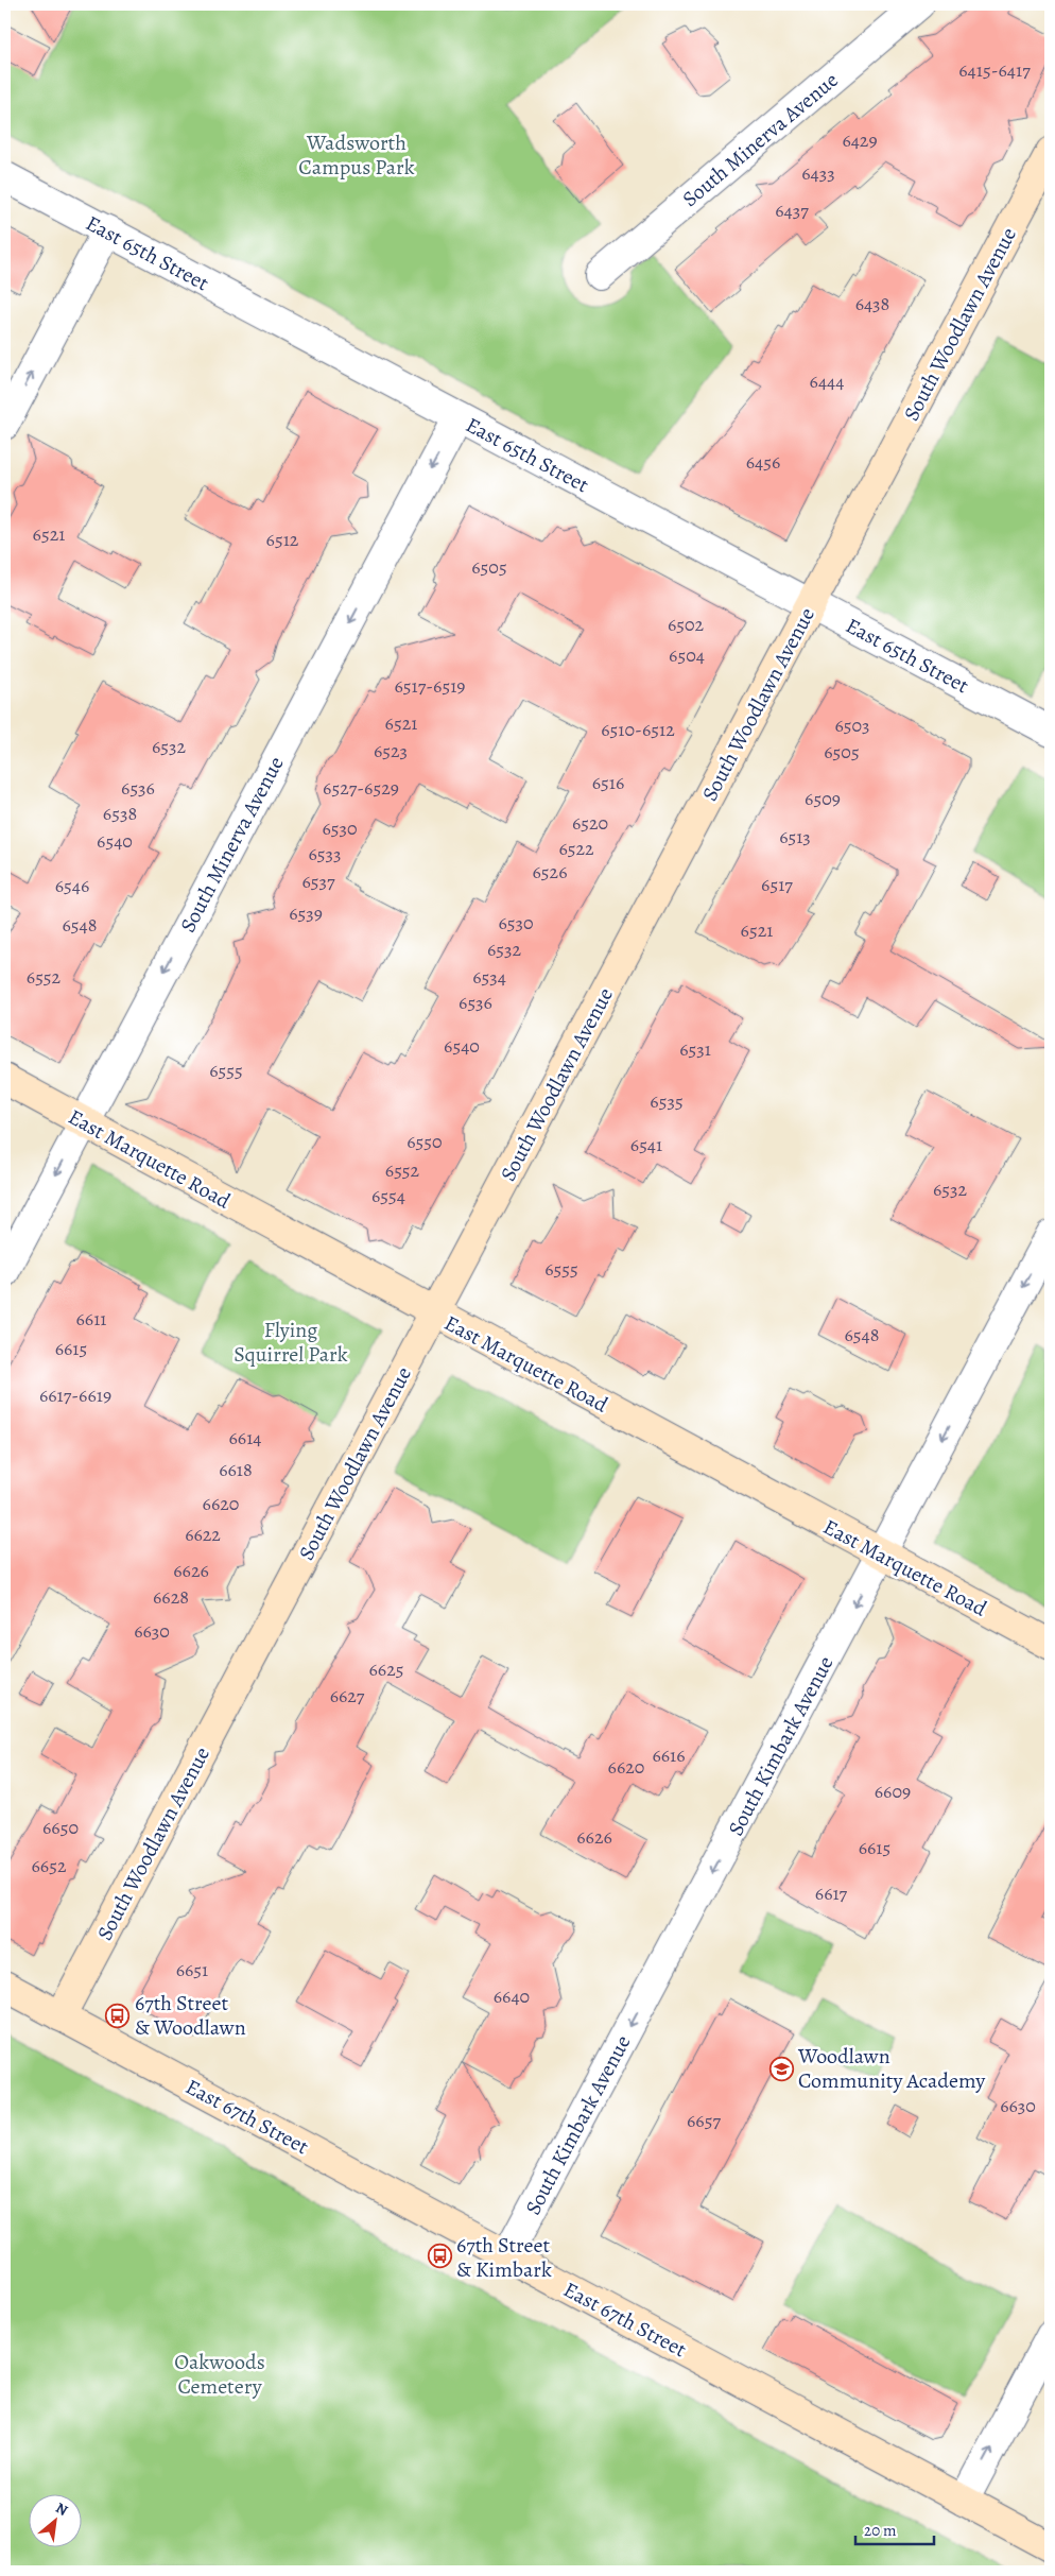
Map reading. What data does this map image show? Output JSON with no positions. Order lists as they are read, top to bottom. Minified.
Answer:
{"streets":{"street":["South Minerva Avenue","East 65th Street","South Woodlawn Avenue","East Marquette Road","South Kimbark Avenue","East 67th Street"]},"crossings":[["South Minerva Avenue","East 65th Street"],["South Minerva Avenue","East Marquette Road"],["East 65th Street","South Woodlawn Avenue"],["South Woodlawn Avenue","East Marquette Road"],["South Woodlawn Avenue","East 67th Street"],["East Marquette Road","South Kimbark Avenue"],["South Kimbark Avenue","East 67th Street"]],"one_way":["South Minerva Avenue","South Kimbark Avenue"],"parks":["Wadsworth Campus Park","Flying Squirrel Park","Oakwoods Cemetery"],"places":{"bus stop":["67th Street & Woodlawn","67th Street & Kimbark"],"school or university":["Woodlawn Community Academy"]},"house_numbers":["6415-6417","6429","6433","6437","6438","6444","6456","6521","6512","6505","6502","6504","6517-6519","6521","6503","6510-6512","6532","6523","6505","6516","6536","6527-6529","6509","6538","6520","6530","6513","6540","6522","6533","6526","6537","6517","6546","6539","6530","6548","6521","6532","6552","6534","6536","6540","6531","6555","6535","6550","6541","6552","6532","6554","6555","6611","6548","6615","6617-6619","6614","6618","6620","6622","6626","6628","6630","6625","6627","6616","6620","6609","6650","6626","6615","6652","6617","6651","6640","6630","6657"],"scale_bar":"20 m","north":"top right"}
